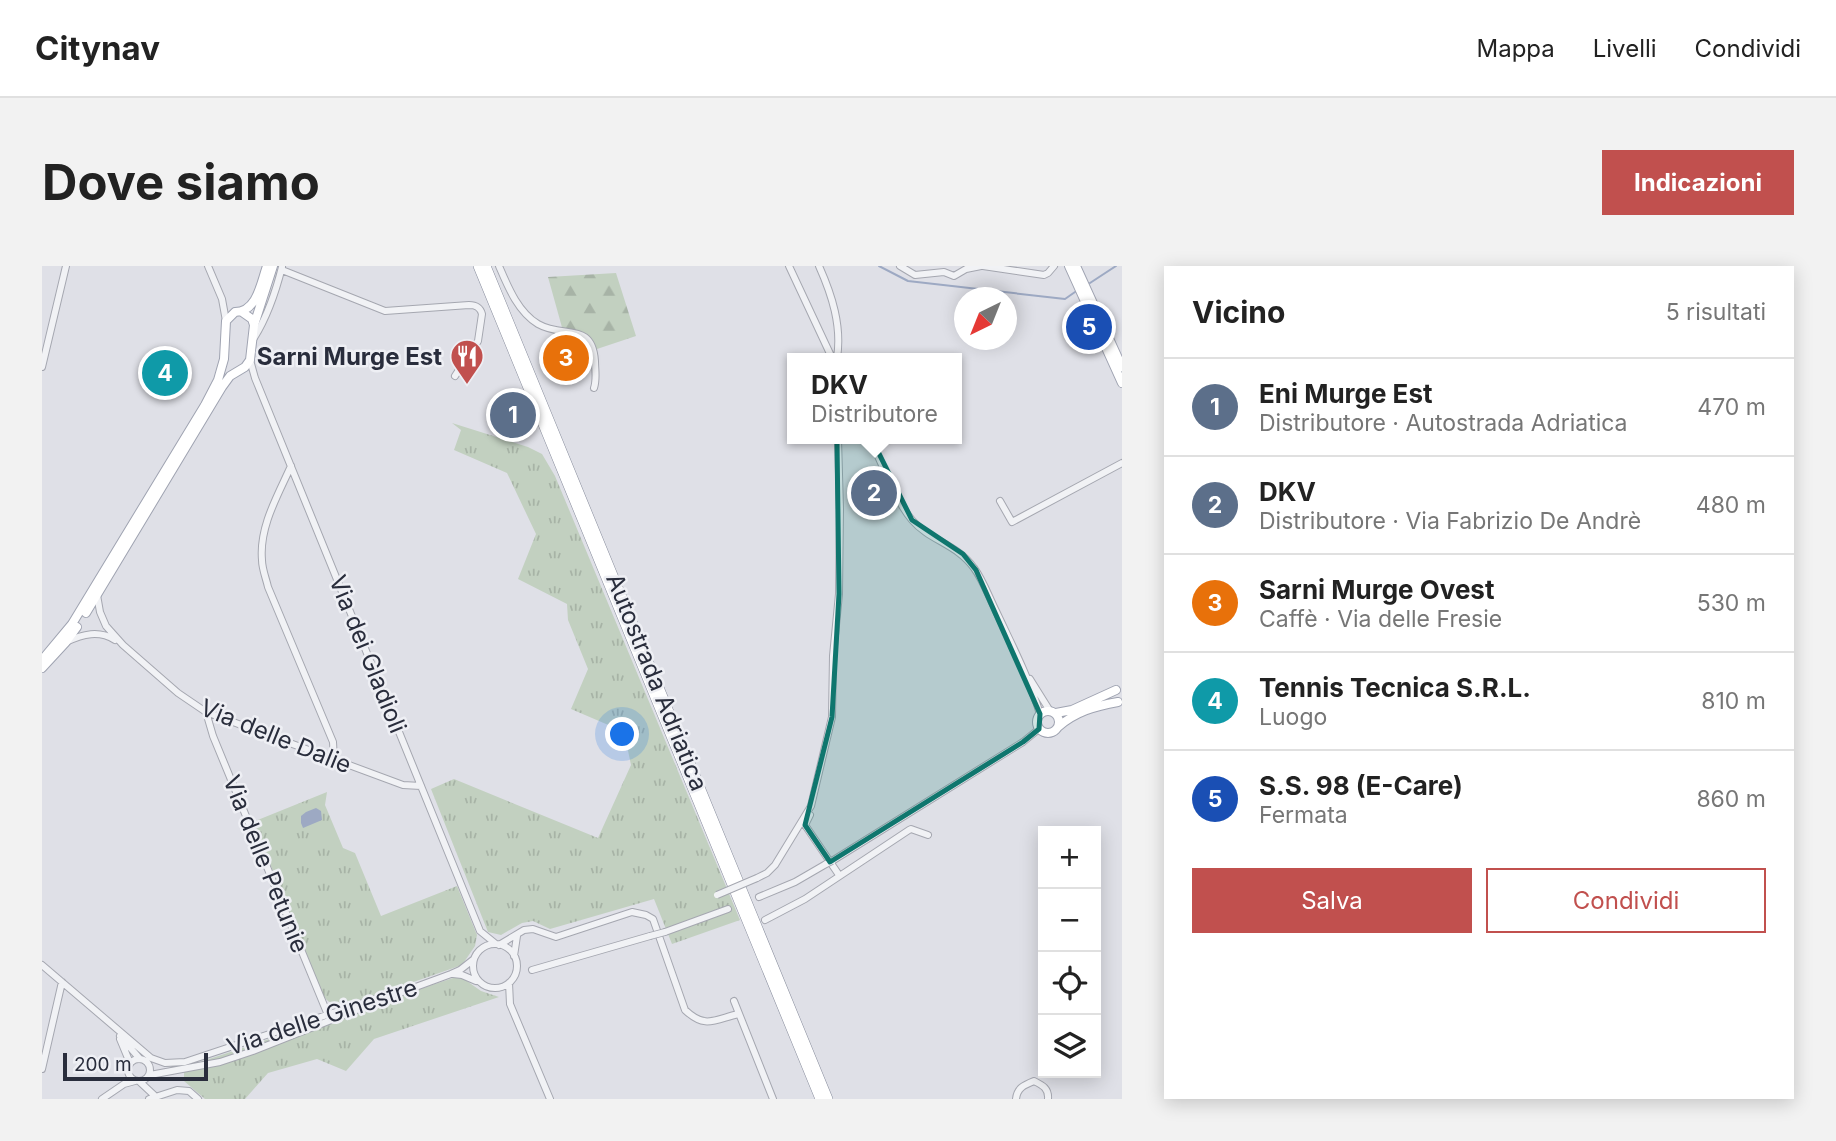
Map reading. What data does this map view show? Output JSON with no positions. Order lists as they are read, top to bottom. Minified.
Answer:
{"streets":{"highway":["Autostrada Adriatica"],"street":["Via dei Gladioli","Via delle Dalie","Via delle Petunie","Via delle Ginestre"]},"crossings":[["Via dei Gladioli","Via delle Dalie"],["Via dei Gladioli","Via delle Ginestre"],["Via delle Dalie","Via delle Petunie"],["Via delle Petunie","Via delle Ginestre"]],"places":{"restaurant":["Sarni Murge Est"]},"scale_bar":"200 m","north":"bottom left","page":{"header":"Citynav","nav":["Mappa","Livelli","Condividi"],"buttons":["Indicazioni",["Salva","Condividi"]],"title":"Dove siamo","heading":["Vicino","5 risultati"],"pins":["5","3","4","1","2"],"popup":["DKV","Distributore"],"list":[{"mark":"1","name":"Eni Murge Est","note":"Distributore · Autostrada Adriatica","value":"470 m"},{"mark":"2","name":"DKV","note":"Distributore · Via Fabrizio De Andrè","value":"480 m"},{"mark":"3","name":"Sarni Murge Ovest","note":"Caffè · Via delle Fresie","value":"530 m"},{"mark":"4","name":"Tennis Tecnica S.R.L.","note":"Luogo","value":"810 m"},{"mark":"5","name":"S.S. 98 (E-Care)","note":"Fermata","value":"860 m"}],"map_buttons":["+","−"],"scale":"200 m"}}
